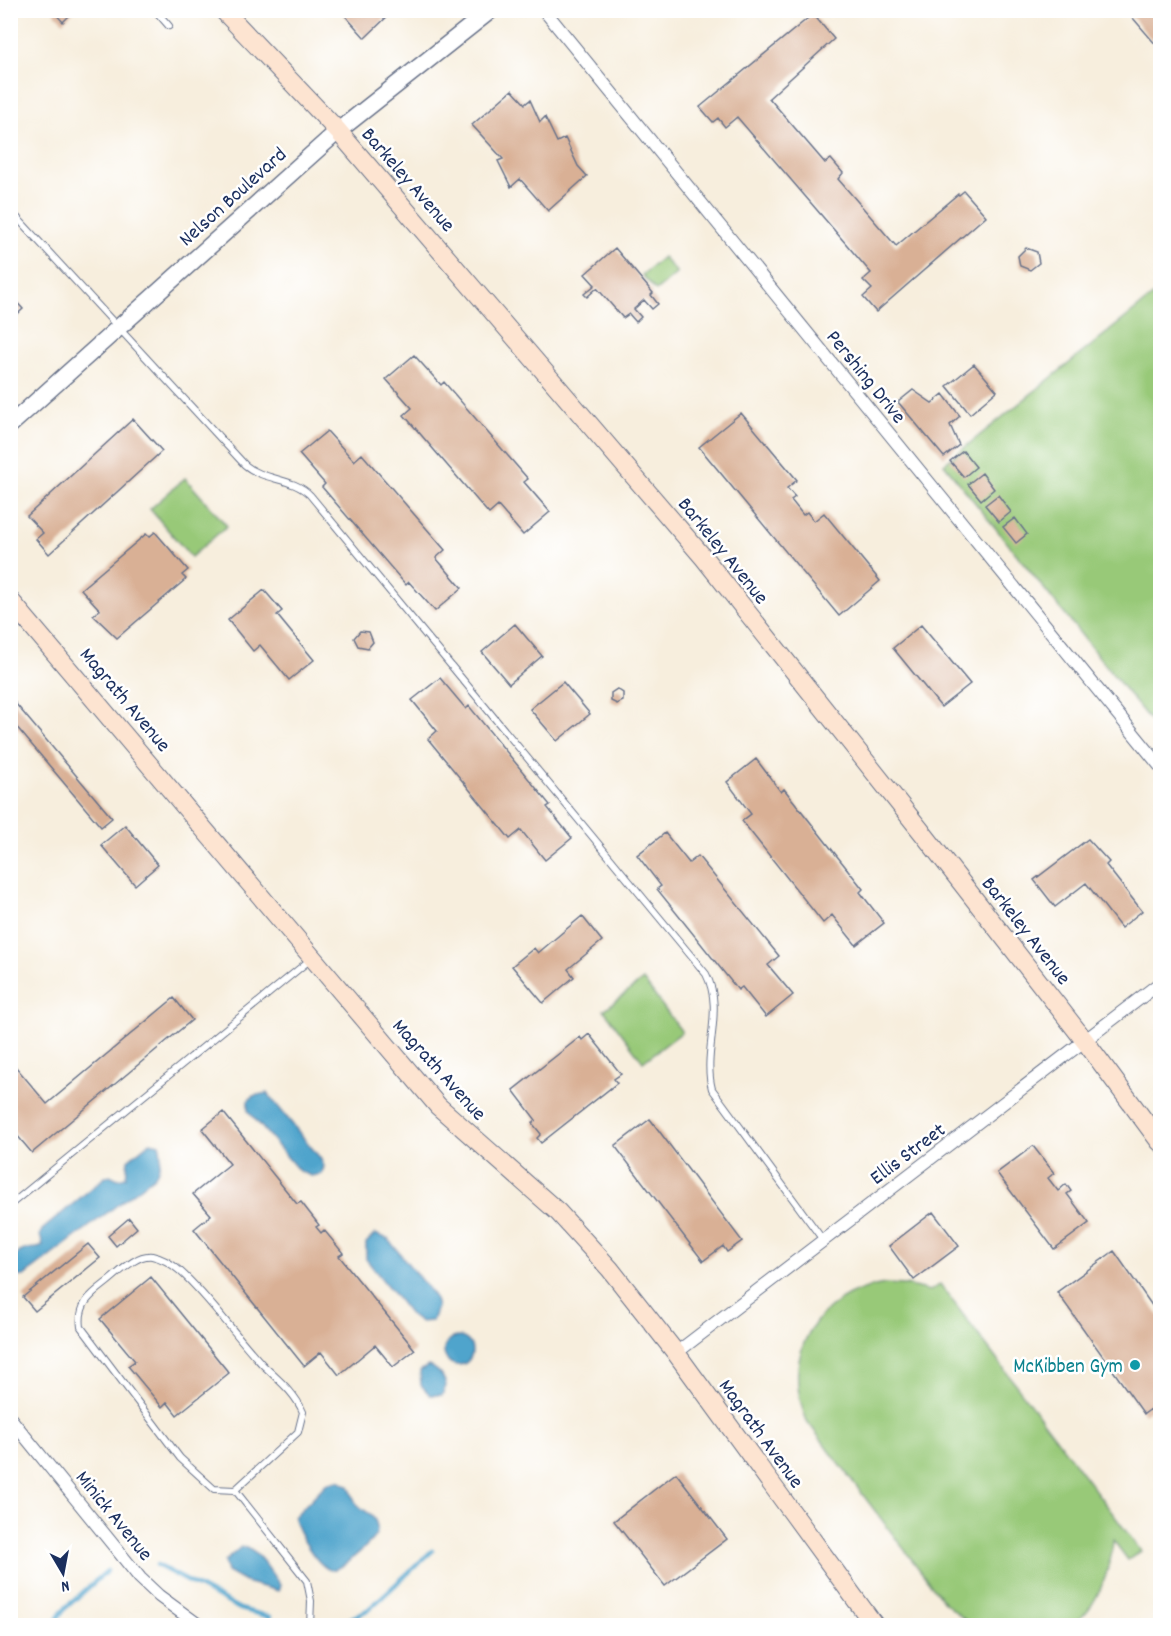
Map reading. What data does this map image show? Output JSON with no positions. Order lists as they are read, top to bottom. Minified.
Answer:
{"streets":{"main road":["Barkeley Avenue","Magrath Avenue"],"street":["Nelson Boulevard","Pershing Drive","Ellis Street","Minick Avenue"]},"crossings":[["Barkeley Avenue","Nelson Boulevard"],["Barkeley Avenue","Ellis Street"],["Magrath Avenue","Ellis Street"]],"places":["McKibben Gym"],"north":"bottom"}
